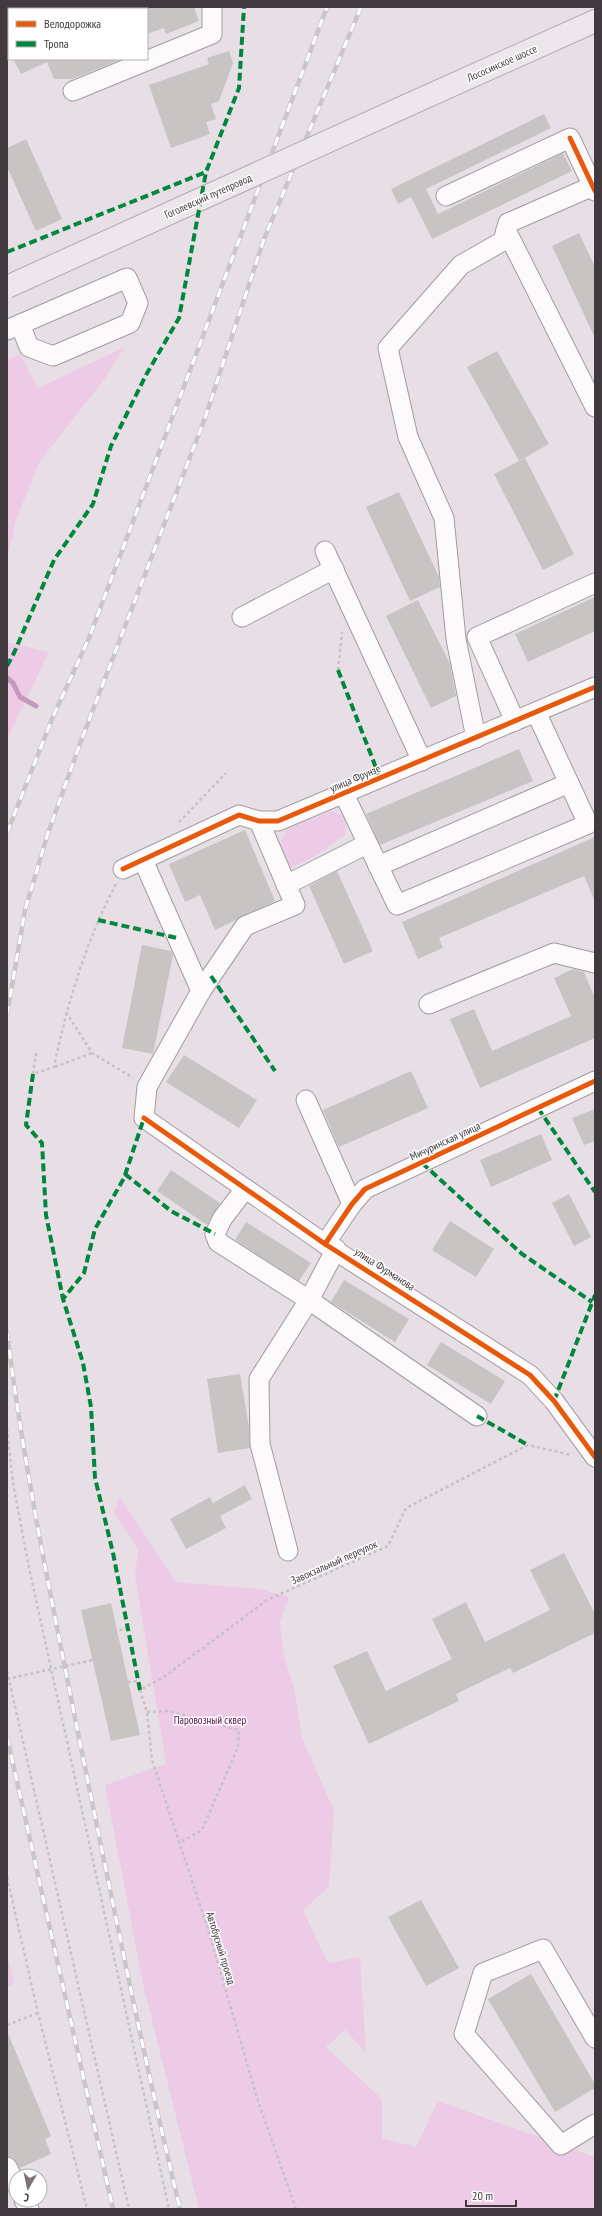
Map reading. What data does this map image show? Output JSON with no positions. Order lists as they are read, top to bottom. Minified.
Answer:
{"streets":{"main road":["Лососинское шоссе","Гоголевский путепровод"],"street":["улица Фрунзе","Мичуринская улица","улица Фурманова"],"path":["Завокзальный переулок","Автобусный проезд"]},"crossings":[["Лососинское шоссе","Гоголевский путепровод"],["Мичуринская улица","улица Фурманова"],["Завокзальный переулок","Автобусный проезд"]],"parks":["Паровозный сквер"],"legend":["Велодорожка","Тропа"],"scale_bar":"20 m","north":"bottom"}
